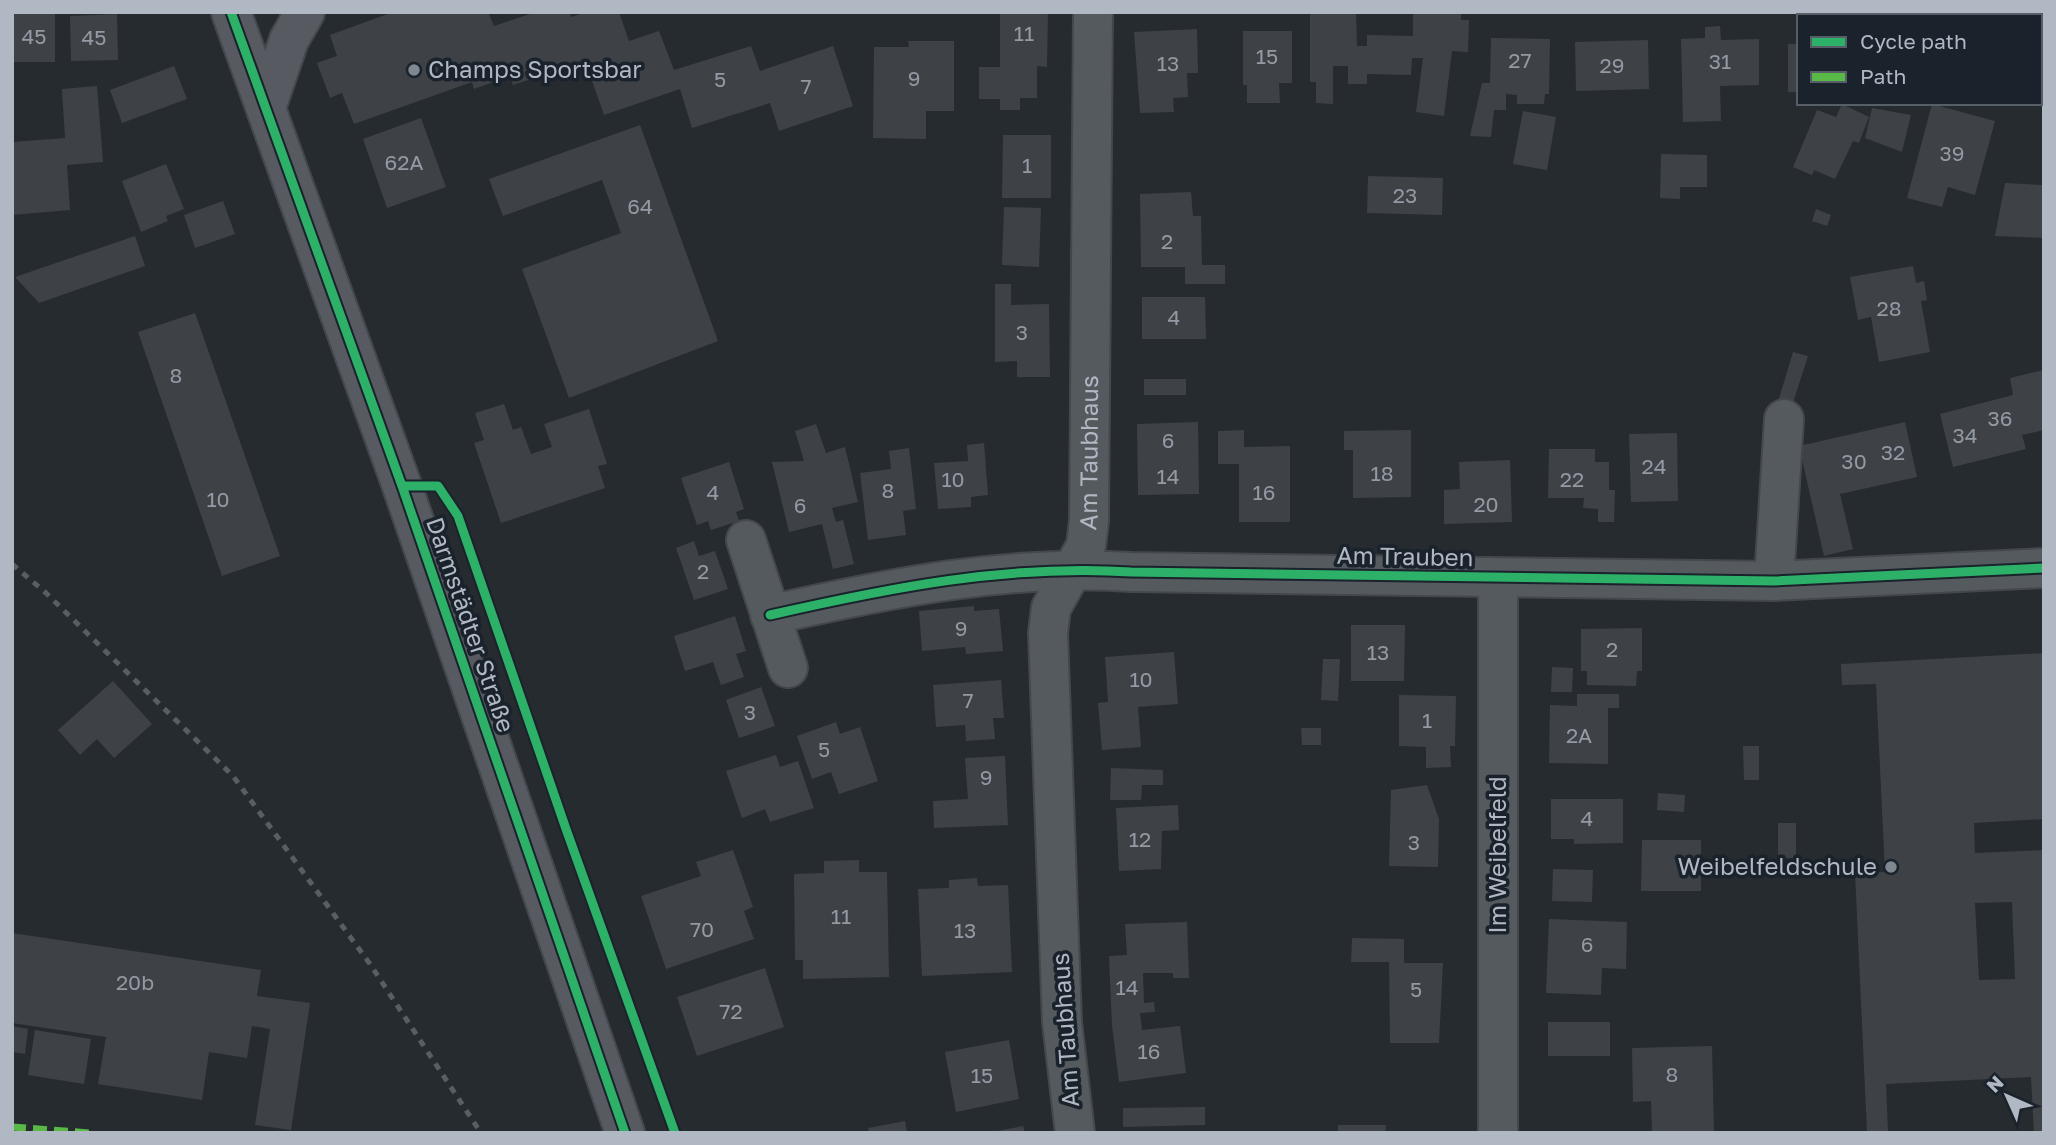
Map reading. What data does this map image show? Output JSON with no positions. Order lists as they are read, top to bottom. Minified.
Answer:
{"streets":{"main road":["Darmstädter Straße"],"street":["Am Taubhaus","Am Trauben","Im Weibelfeld"]},"crossings":[["Am Taubhaus","Am Trauben"],["Am Trauben","Im Weibelfeld"]],"places":["Champs Sportsbar","Weibelfeldschule"],"house_numbers":["11","45","45","15","27","31","13","29","9","5","7","39","62A","1","23","64","2","28","4","3","8","36","34","6","32","30","24","18","14","10","22","8","4","16","10","20","6","2","9","2","13","10","7","3","1","2A","5","9","4","12","3","11","70","13","6","20b","14","5","72","16","8","15"],"legend":["Cycle path","Path"],"north":"top left"}
